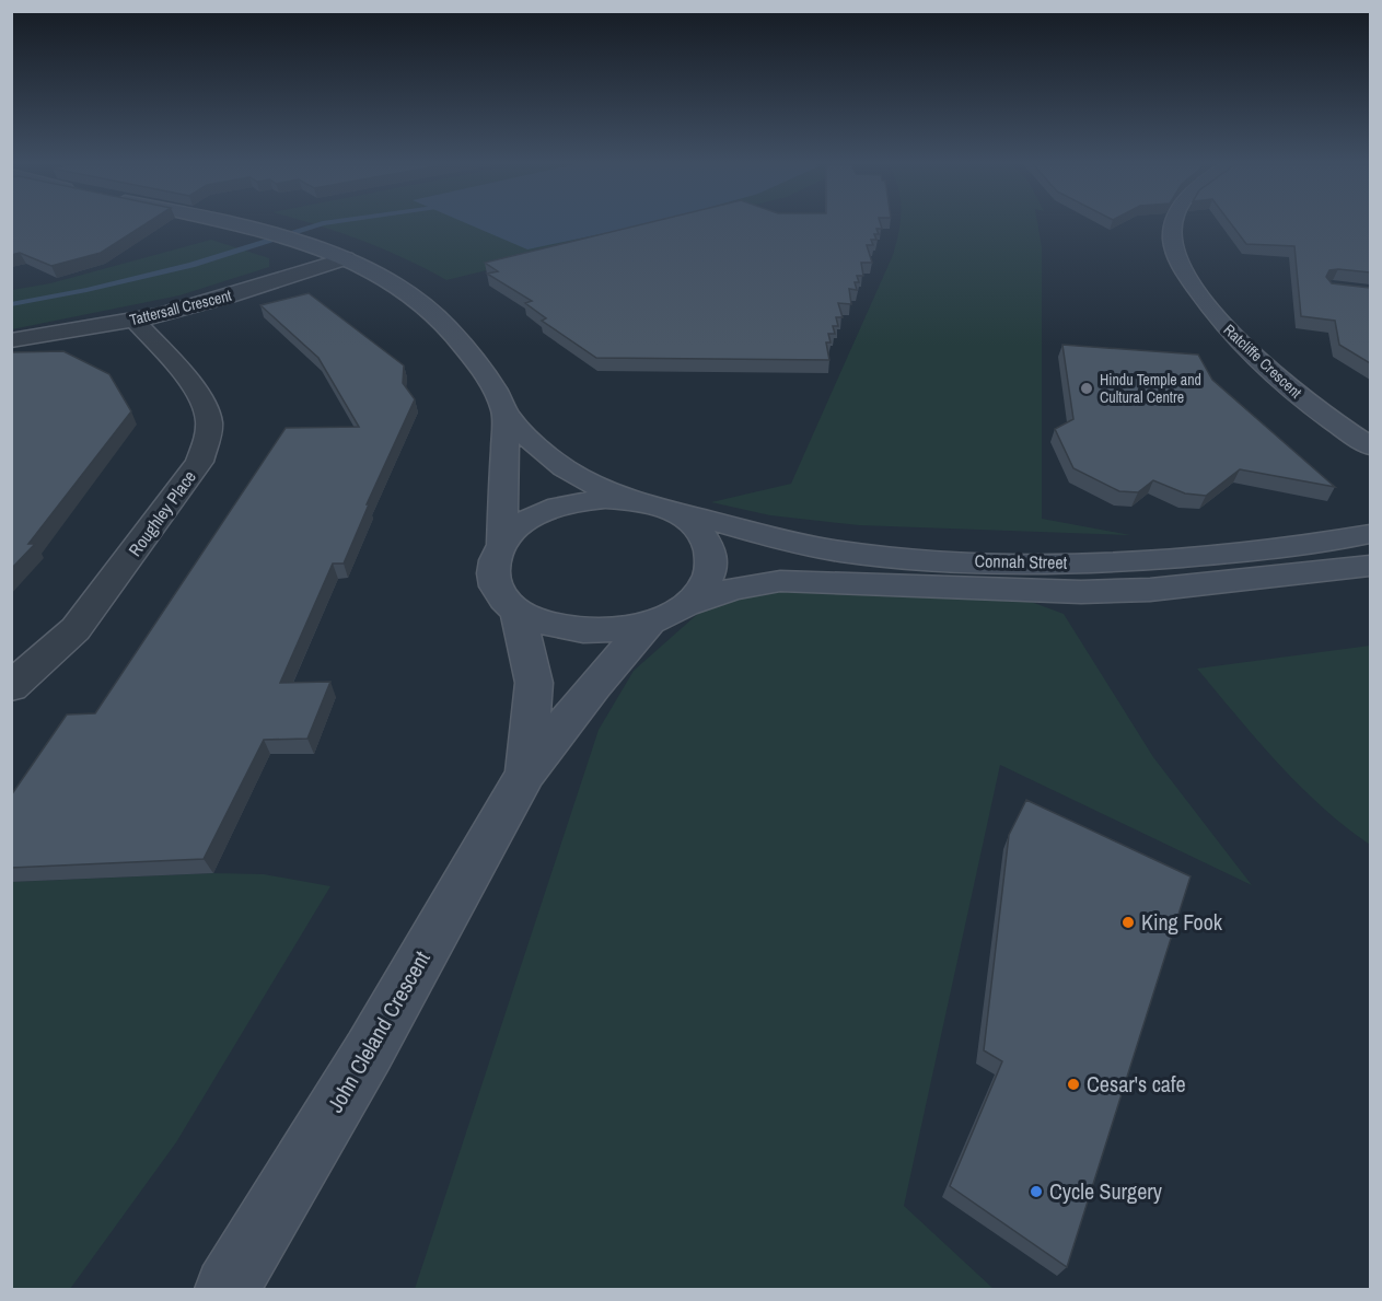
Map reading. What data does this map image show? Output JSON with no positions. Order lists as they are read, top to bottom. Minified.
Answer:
{"streets":{"street":["Tattersall Crescent","Ratcliffe Crescent","Roughley Place","Connah Street","John Cleland Crescent"]},"crossings":[["Tattersall Crescent","Roughley Place"],["Connah Street","John Cleland Crescent"]],"places":["Hindu Temple and Cultural Centre","King Fook","Cesar's cafe","Cycle Surgery"]}
